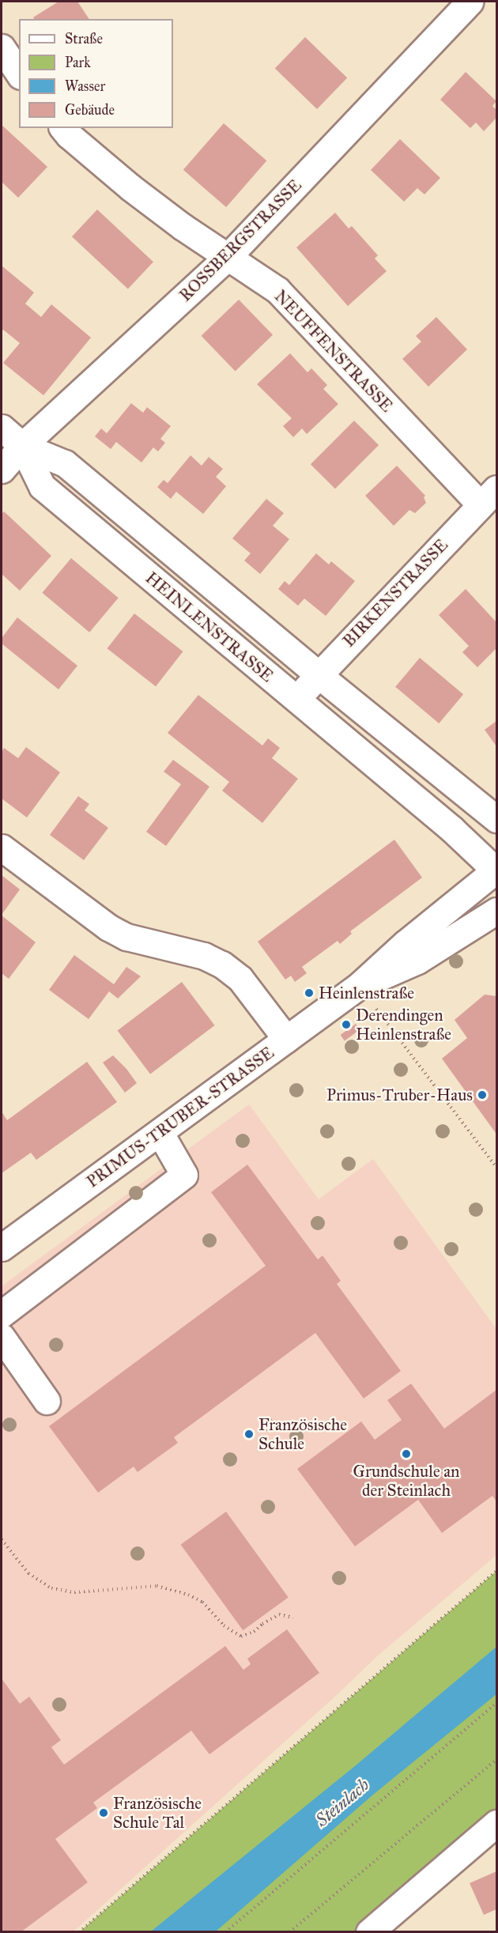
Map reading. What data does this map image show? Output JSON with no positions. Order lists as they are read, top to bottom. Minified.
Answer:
{"streets":{"street":["ROSSBERGSTRASSE","NEUFFENSTRASSE","BIRKENSTRASSE","HEINLENSTRASSE","PRIMUS-TRUBER-STRASSE"]},"crossings":[["ROSSBERGSTRASSE","NEUFFENSTRASSE"],["ROSSBERGSTRASSE","HEINLENSTRASSE"],["NEUFFENSTRASSE","BIRKENSTRASSE"],["BIRKENSTRASSE","HEINLENSTRASSE"],["HEINLENSTRASSE","PRIMUS-TRUBER-STRASSE"]],"water":["Steinlach"],"places":["Heinlenstraße","Derendingen Heinlenstraße","Primus-Truber-Haus","Französische Schule","Grundschule an der Steinlach","Französische Schule Tal"],"legend":["Straße","Park","Wasser","Gebäude"]}
